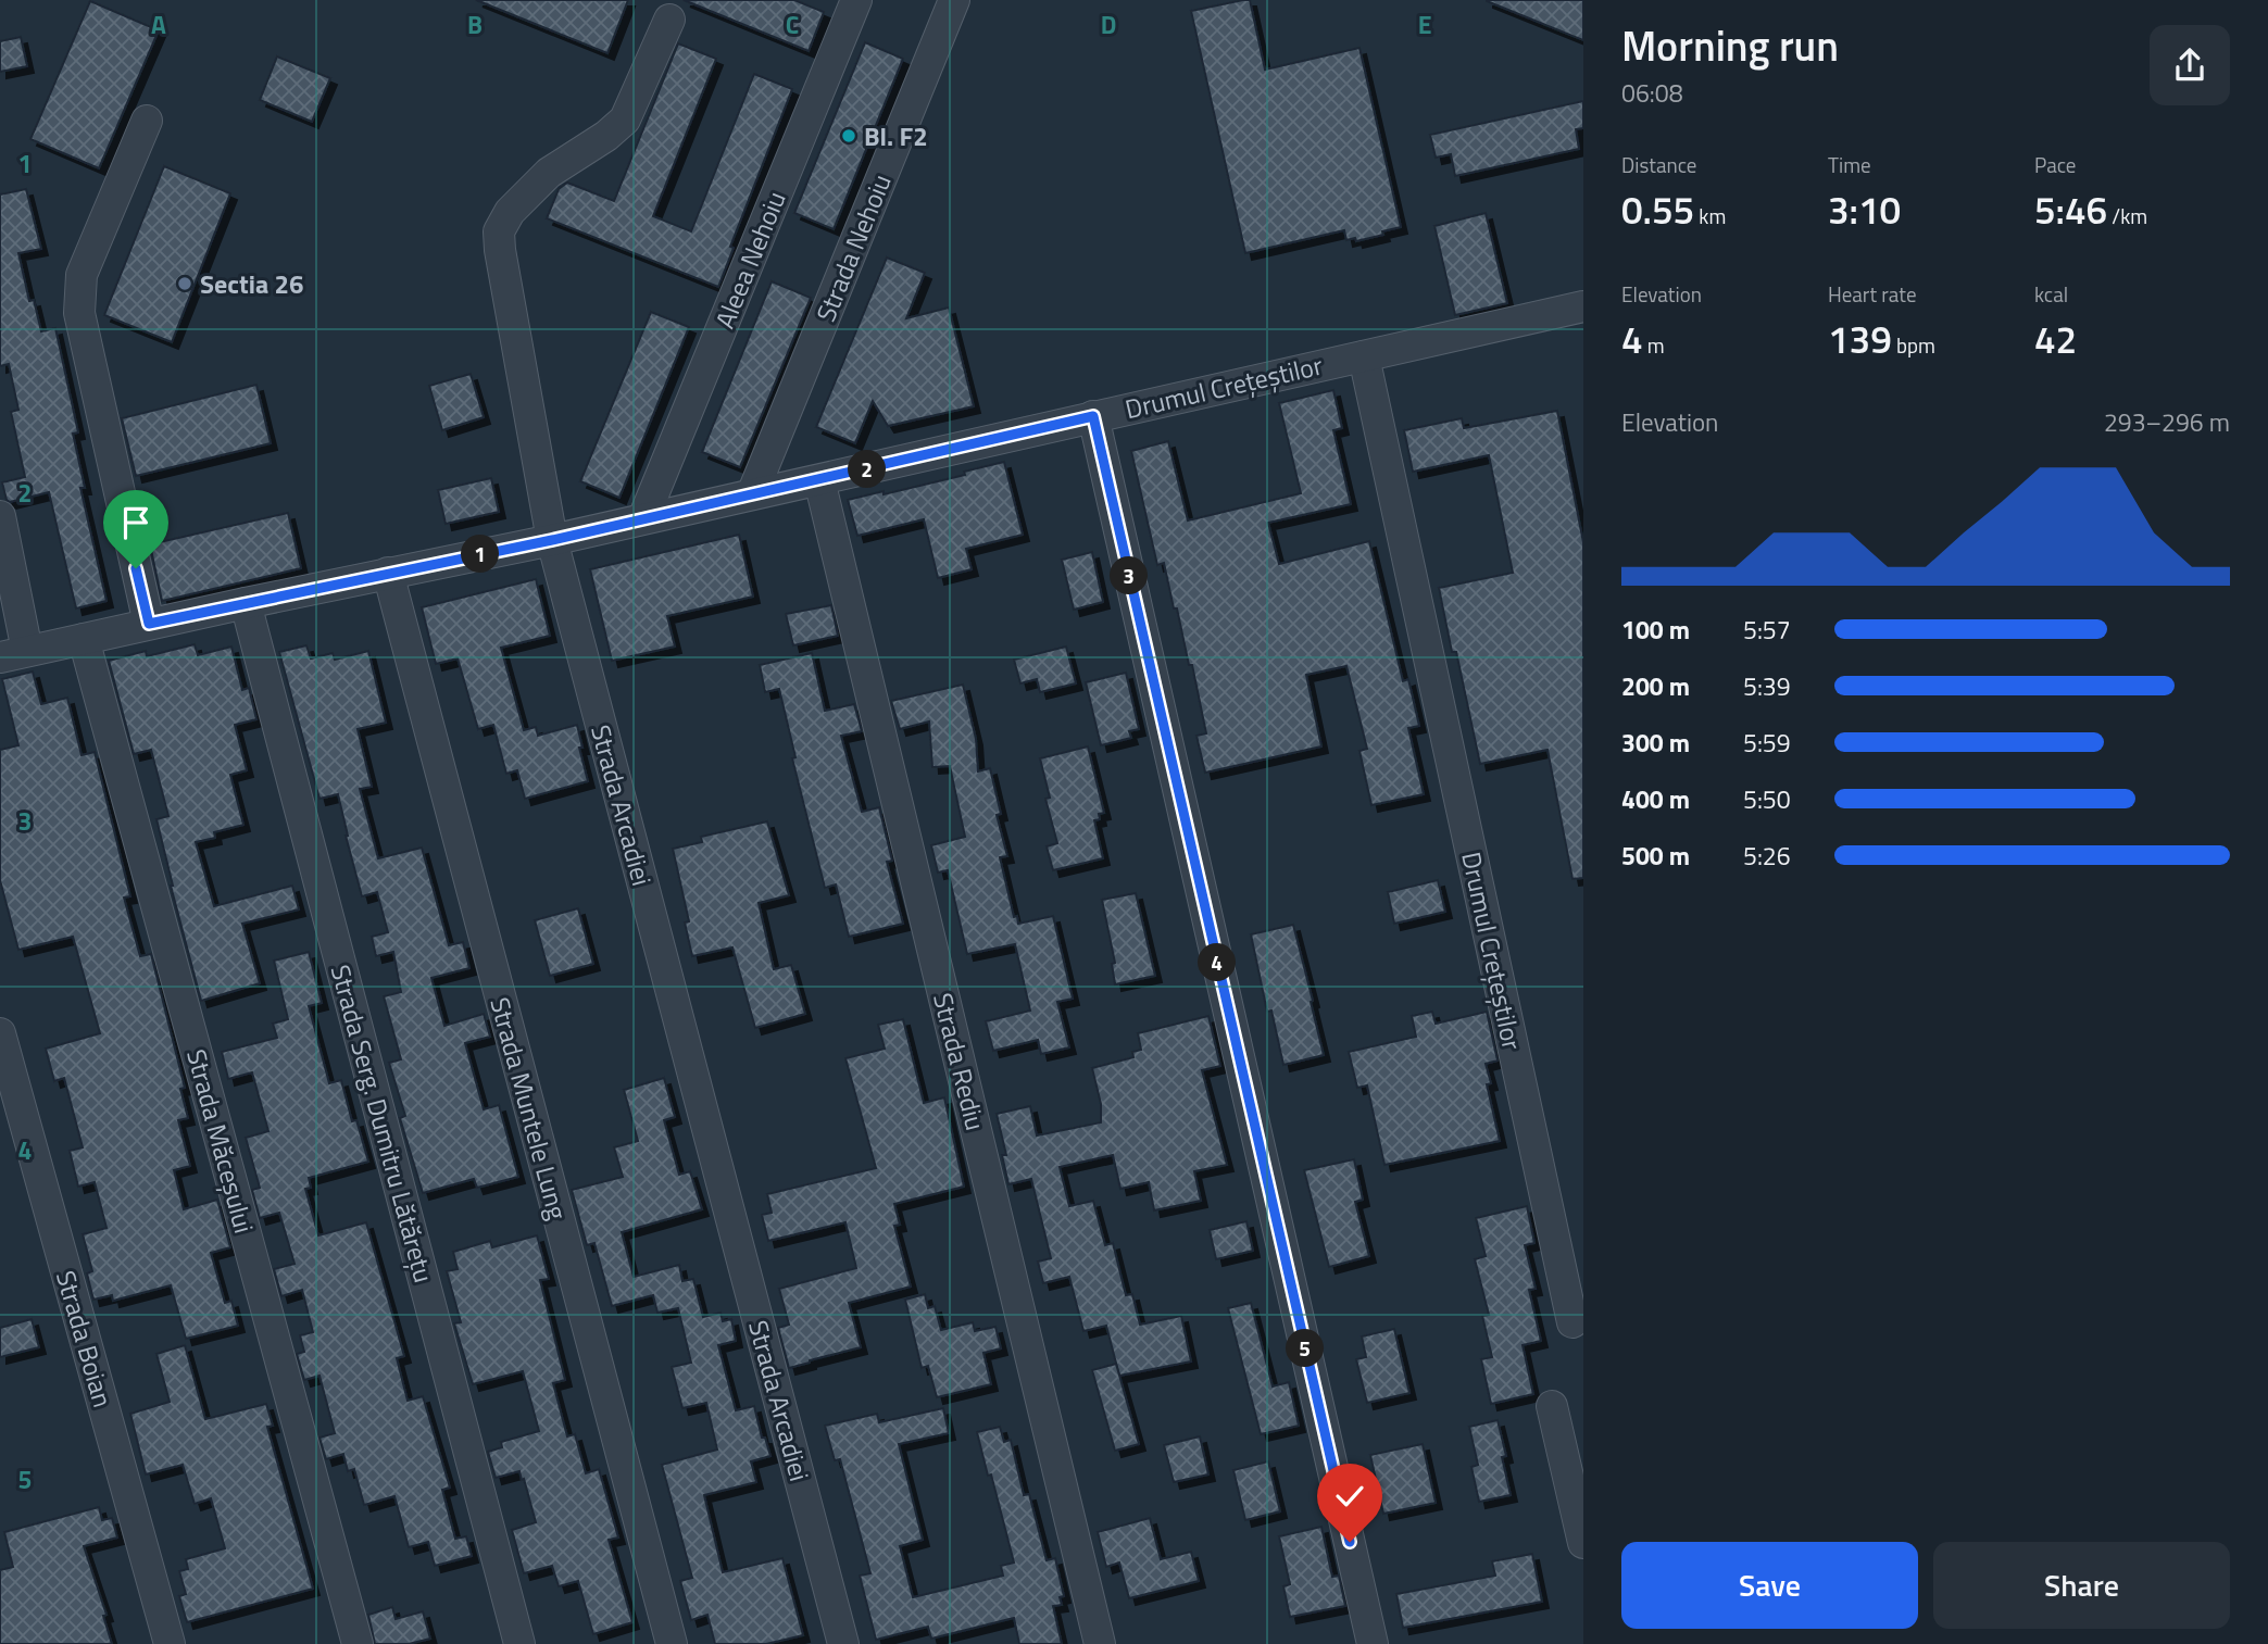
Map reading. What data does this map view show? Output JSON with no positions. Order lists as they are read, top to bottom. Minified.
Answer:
{"streets":{"street":["Strada Nehoiu","Aleea Nehoiu","Drumul Crețeștilor","Strada Arcadiei","Strada Rediu","Strada Muntele Lung","Strada Serg. Dumitru Lătărețu","Strada Măceșului","Strada Boian"]},"crossings":[["Strada Nehoiu","Drumul Crețeștilor"],["Aleea Nehoiu","Drumul Crețeștilor"],["Drumul Crețeștilor","Strada Arcadiei"],["Drumul Crețeștilor","Strada Rediu"],["Drumul Crețeștilor","Strada Muntele Lung"],["Drumul Crețeștilor","Strada Serg. Dumitru Lătărețu"],["Drumul Crețeștilor","Strada Măceșului"]],"places":["Bl. F2","Sectia 26"],"page":{"heading":["Morning run","06:08"],"stats":[["Distance","0.55 km"],["Time","3:10"],["Pace","5:46 /km"],["Elevation","4 m"],["Heart rate","139 bpm"],["kcal","42"]],"chart":["Elevation","293–296 m"],"pins":["2","1","3","4","5"],"list":[{"name":"100 m","note":"5:57"},{"name":"200 m","note":"5:39"},{"name":"300 m","note":"5:59"},{"name":"400 m","note":"5:50"},{"name":"500 m","note":"5:26"}],"buttons":["Save","Share"]},"grid":{"columns":["A","B","C","D","E"],"rows":["1","2","3","4","5"]}}
